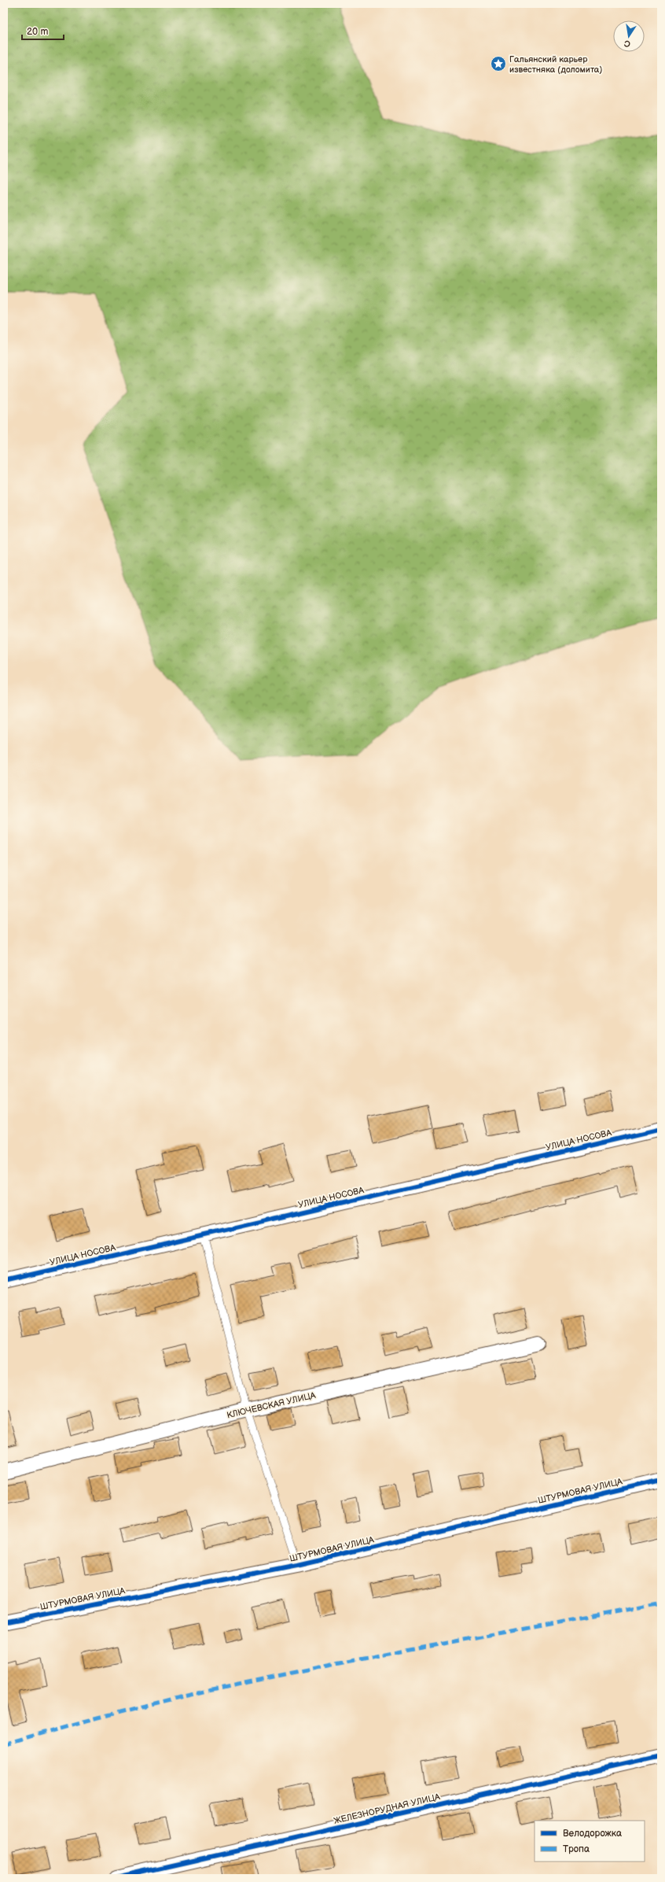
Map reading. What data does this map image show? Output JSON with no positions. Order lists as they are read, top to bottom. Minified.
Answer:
{"streets":{"street":["УЛИЦА НОСОВА","КЛЮЧЕВСКАЯ УЛИЦА","ШТУРМОВАЯ УЛИЦА","ЖЕЛЕЗНОРУДНАЯ УЛИЦА"]},"places":{"place":["Гальянский карьер известняка (доломита)"]},"legend":["Велодорожка","Тропа"],"scale_bar":"20 m","north":"bottom"}
